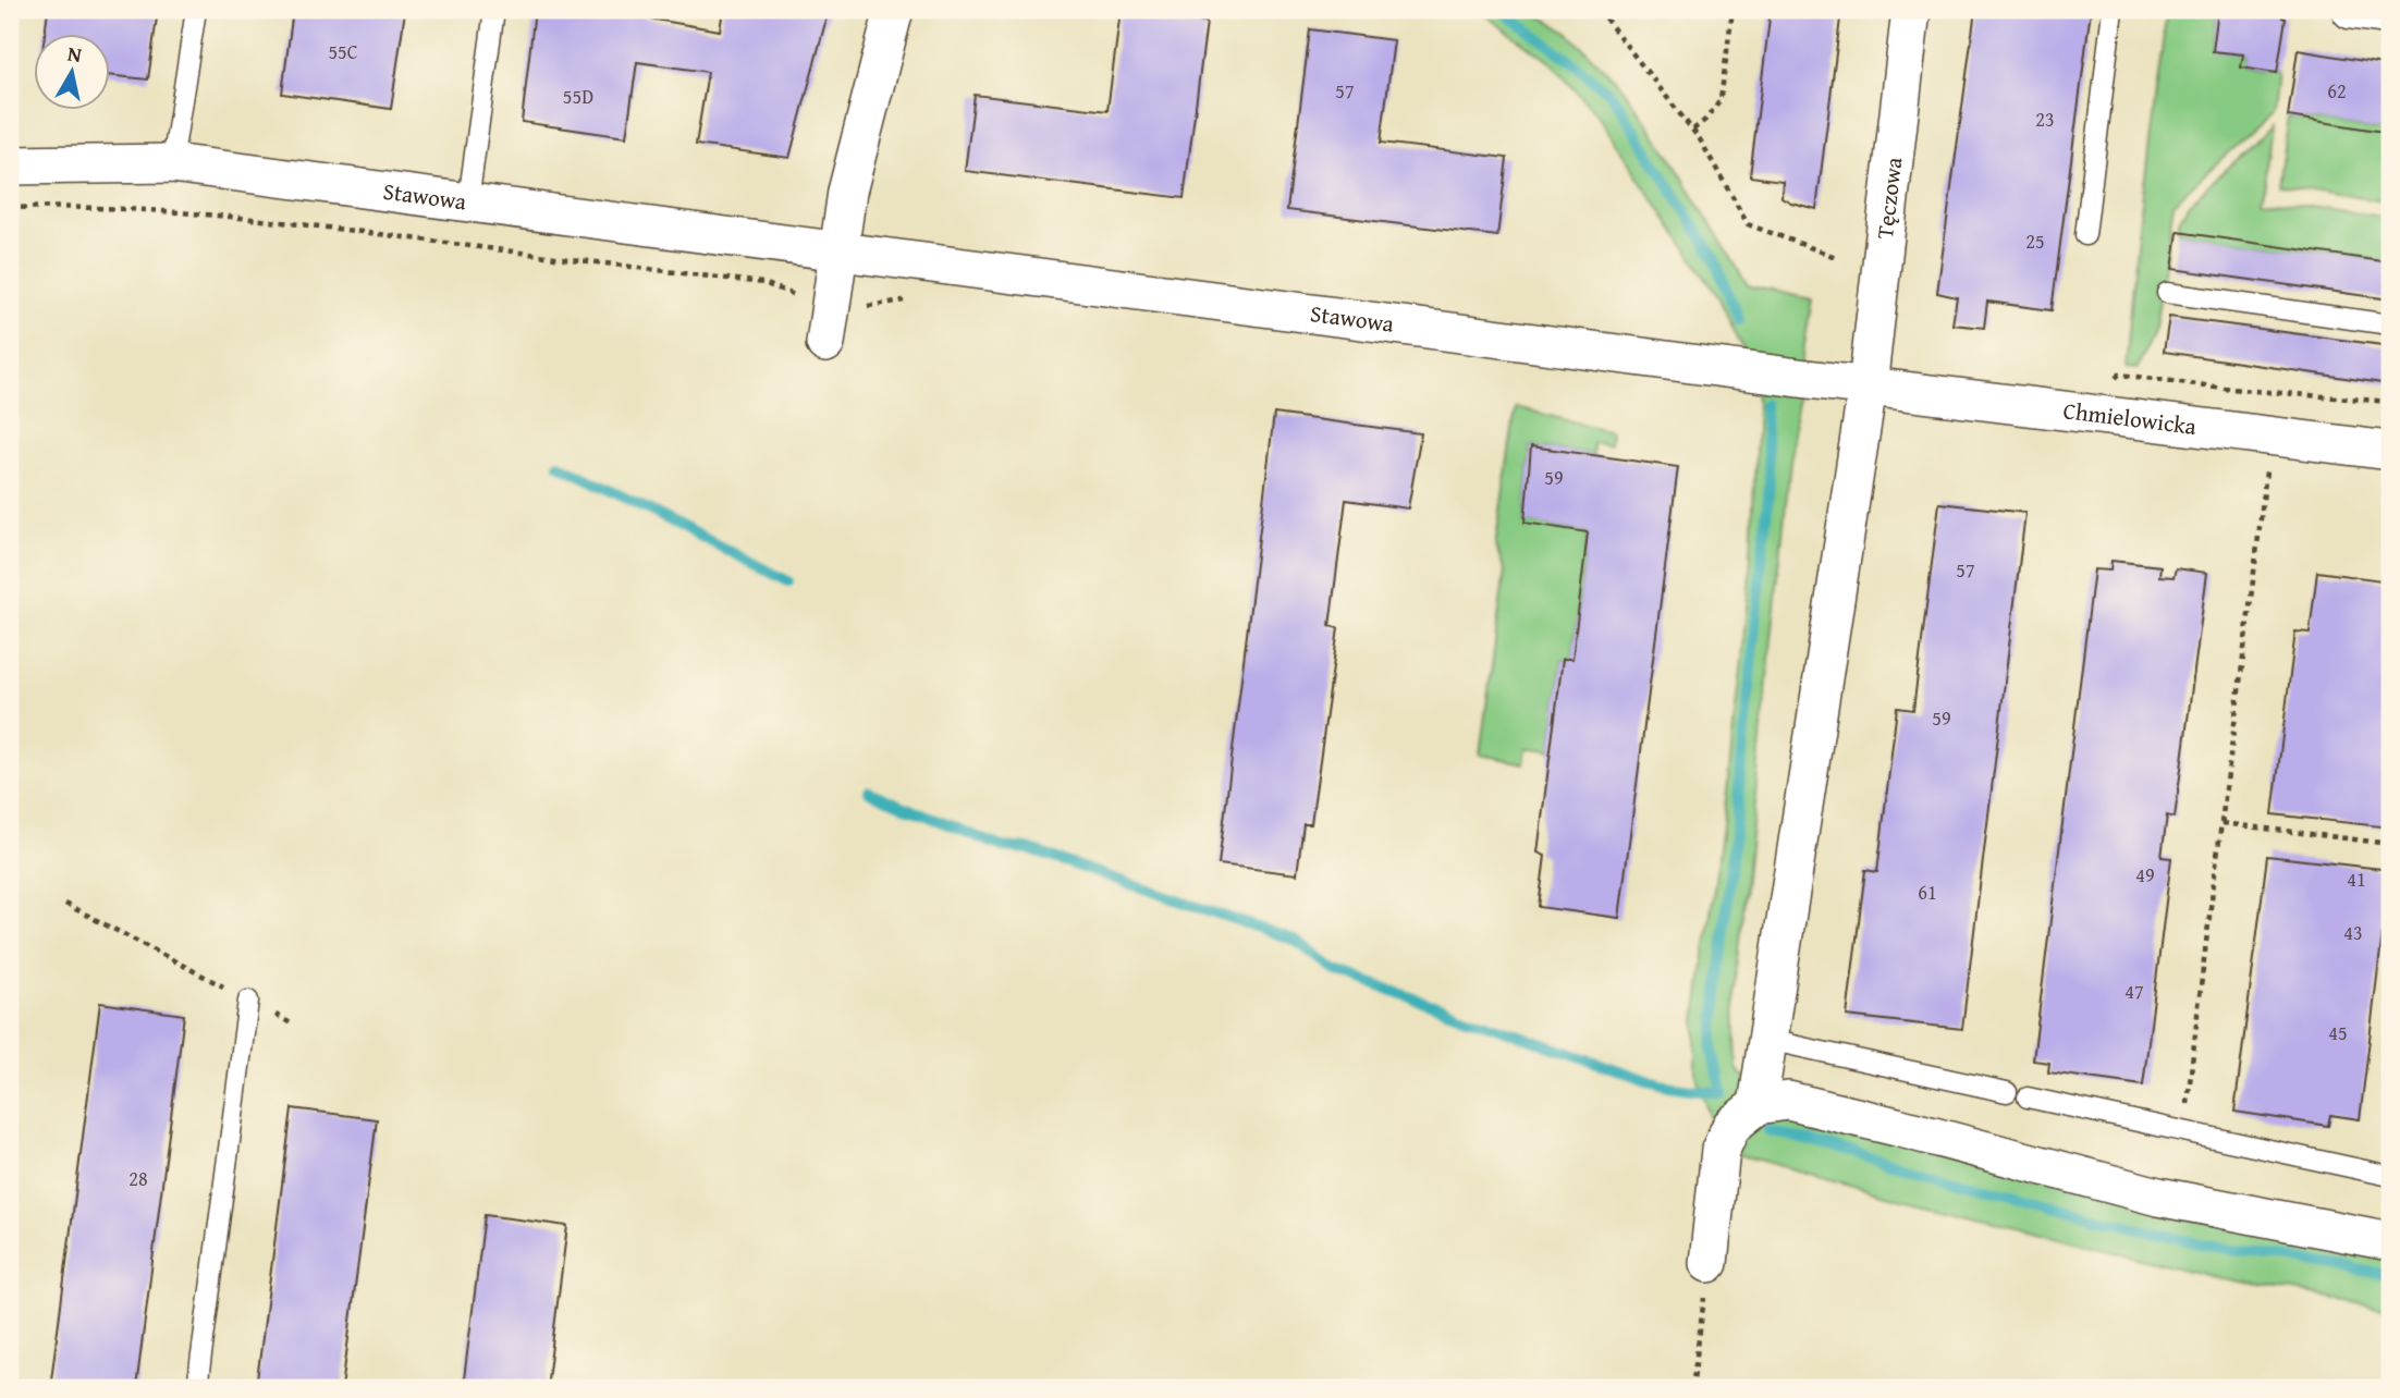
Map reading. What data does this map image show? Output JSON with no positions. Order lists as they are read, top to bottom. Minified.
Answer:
{"streets":{"street":["Stawowa","Tęczowa","Chmielowicka"]},"crossings":[["Stawowa","Tęczowa"],["Stawowa","Chmielowicka"],["Tęczowa","Chmielowicka"]],"house_numbers":["55C","57","62","55D","23","25","59","57","59","49","41","61","43","47","45","28"],"north":"top"}
